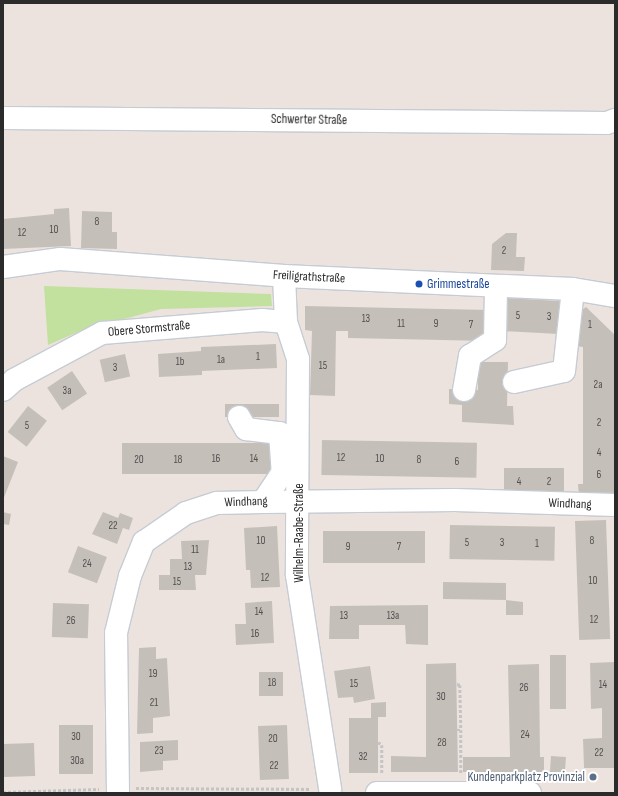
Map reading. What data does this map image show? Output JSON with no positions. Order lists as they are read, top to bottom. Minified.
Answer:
{"streets":{"street":["Schwerter Straße","Freiligrathstraße","Obere Stormstraße","Windhang","Wilhelm-Raabe-Straße"]},"crossings":[["Freiligrathstraße","Wilhelm-Raabe-Straße"],["Obere Stormstraße","Wilhelm-Raabe-Straße"],["Windhang","Wilhelm-Raabe-Straße"]],"places":["Grimmestraße","Kundenparkplatz Provinzial"],"house_numbers":["8","10","12","2","5","3","13","11","9","7","1","1","1a","1b","15","3","2a","3a","2","5","4","12","16","14","10","20","18","8","6","6","4","2","22","10","8","5","3","1","9","7","11","24","13","12","10","15","14","13","13a","12","26","16","19","18","15","14","26","30","21","24","30","20","28","23","22","32","30a","22"]}
